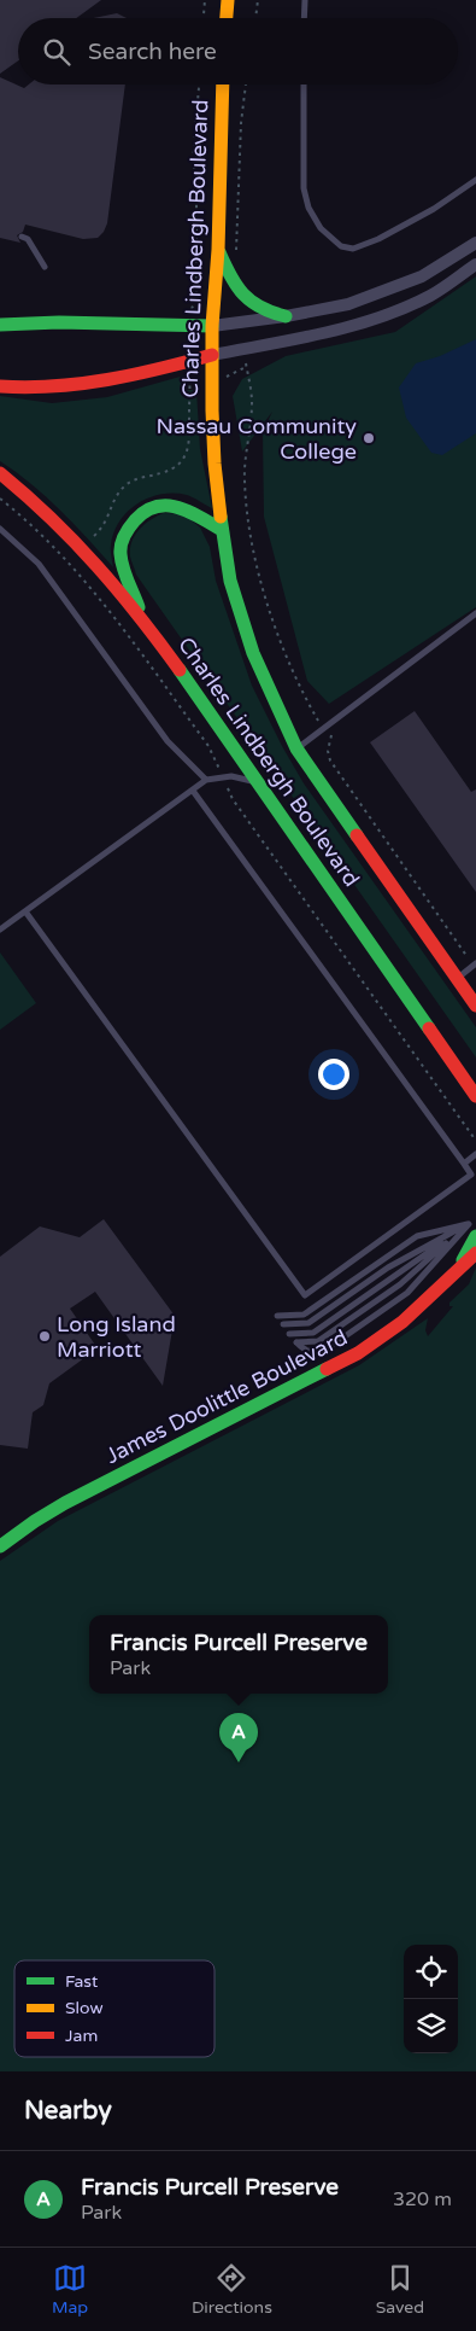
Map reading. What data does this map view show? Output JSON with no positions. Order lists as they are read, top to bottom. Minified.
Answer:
{"streets":{"main road":["Charles Lindbergh Boulevard","James Doolittle Boulevard"]},"places":["Nassau Community College","Long Island Marriott"],"legend":["Fast","Slow","Jam"],"page":{"search":"Search here","popup":["Francis Purcell Preserve","Park"],"pins":"A","heading":"Nearby","list":[{"mark":"A","name":"Francis Purcell Preserve","note":"Park","value":"320 m"}],"nav":["Map","Directions","Saved"]}}
